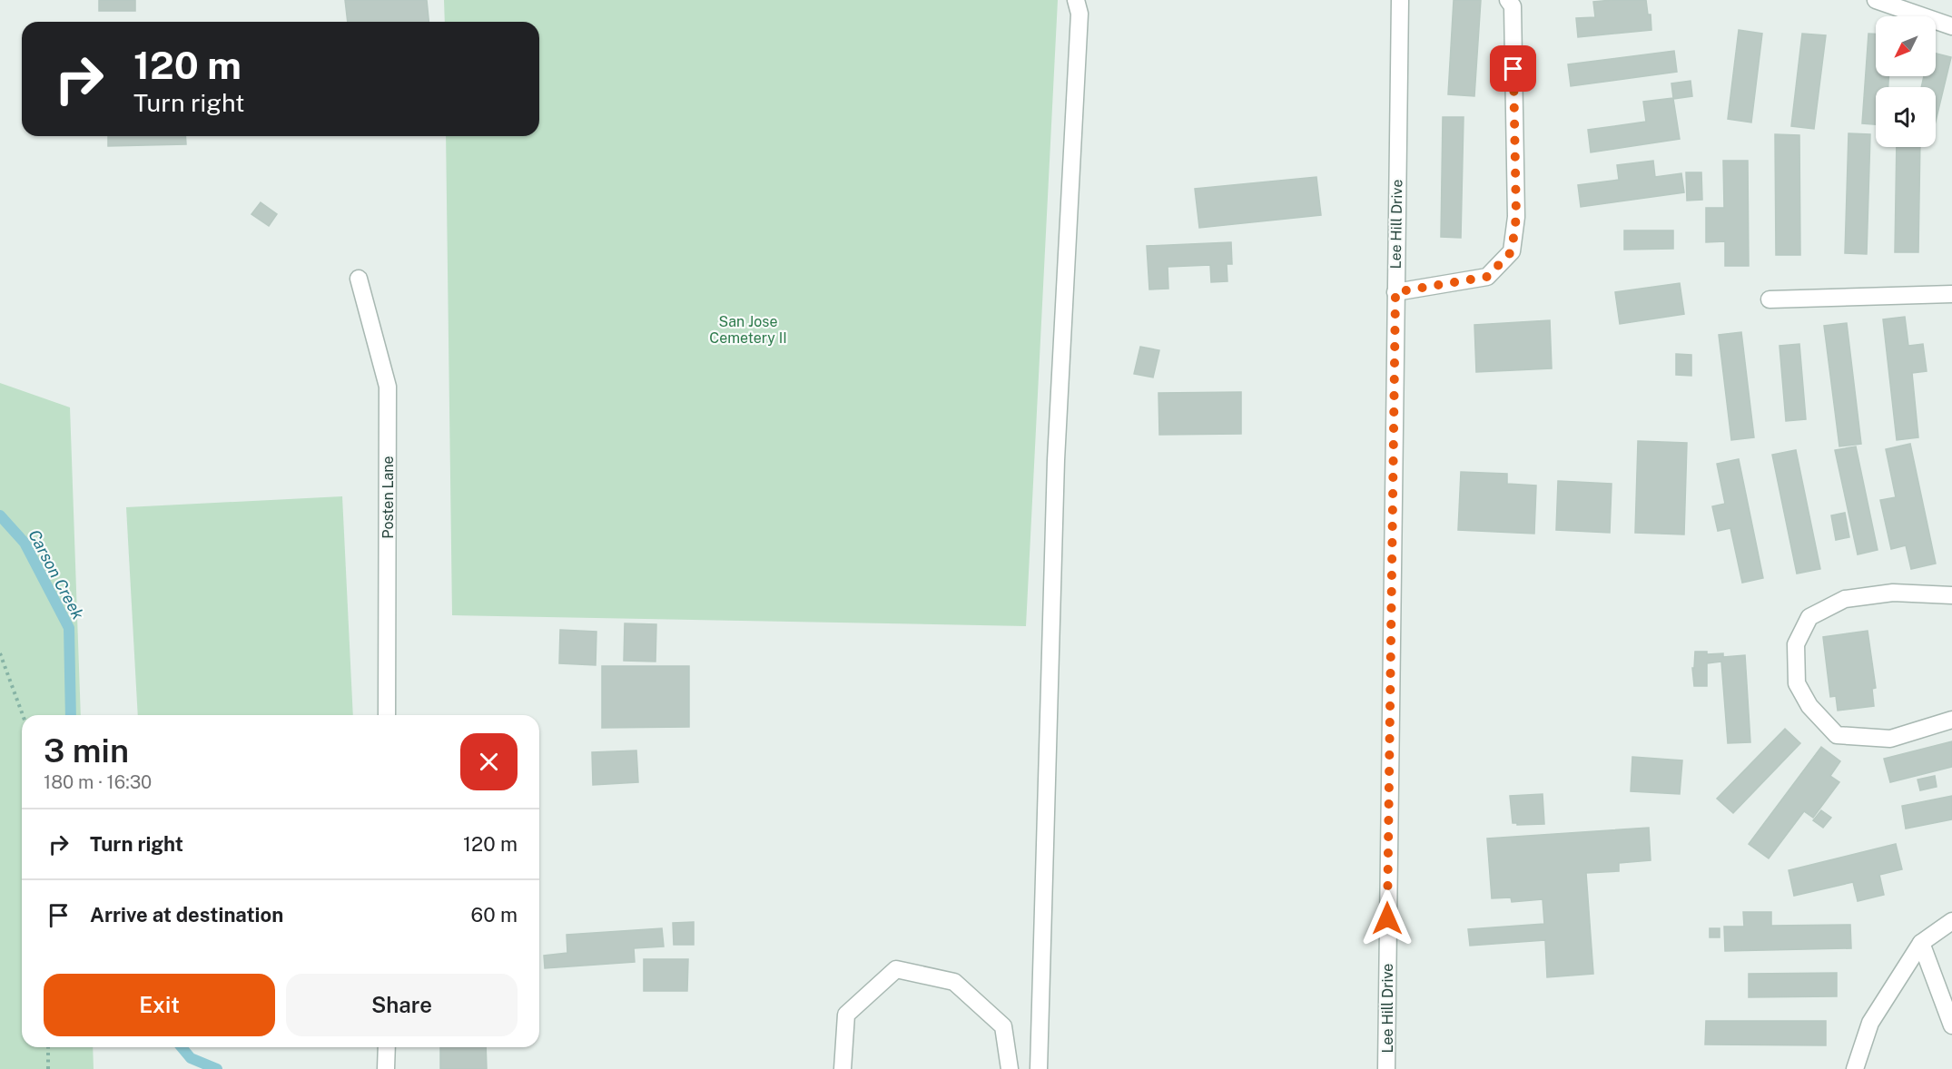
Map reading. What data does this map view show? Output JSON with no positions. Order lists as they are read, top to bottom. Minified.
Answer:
{"streets":{"street":["Lee Hill Drive","Posten Lane"]},"water":["Carson Creek"],"parks":["San Jose Cemetery II"],"north":"bottom left","page":{"turn":["120 m","Turn right"],"heading":["3 min","180 m · 16:30"],"list":[{"name":"Turn right","value":"120 m"},{"name":"Arrive at destination","value":"60 m"}],"buttons":["Exit","Share"]}}
